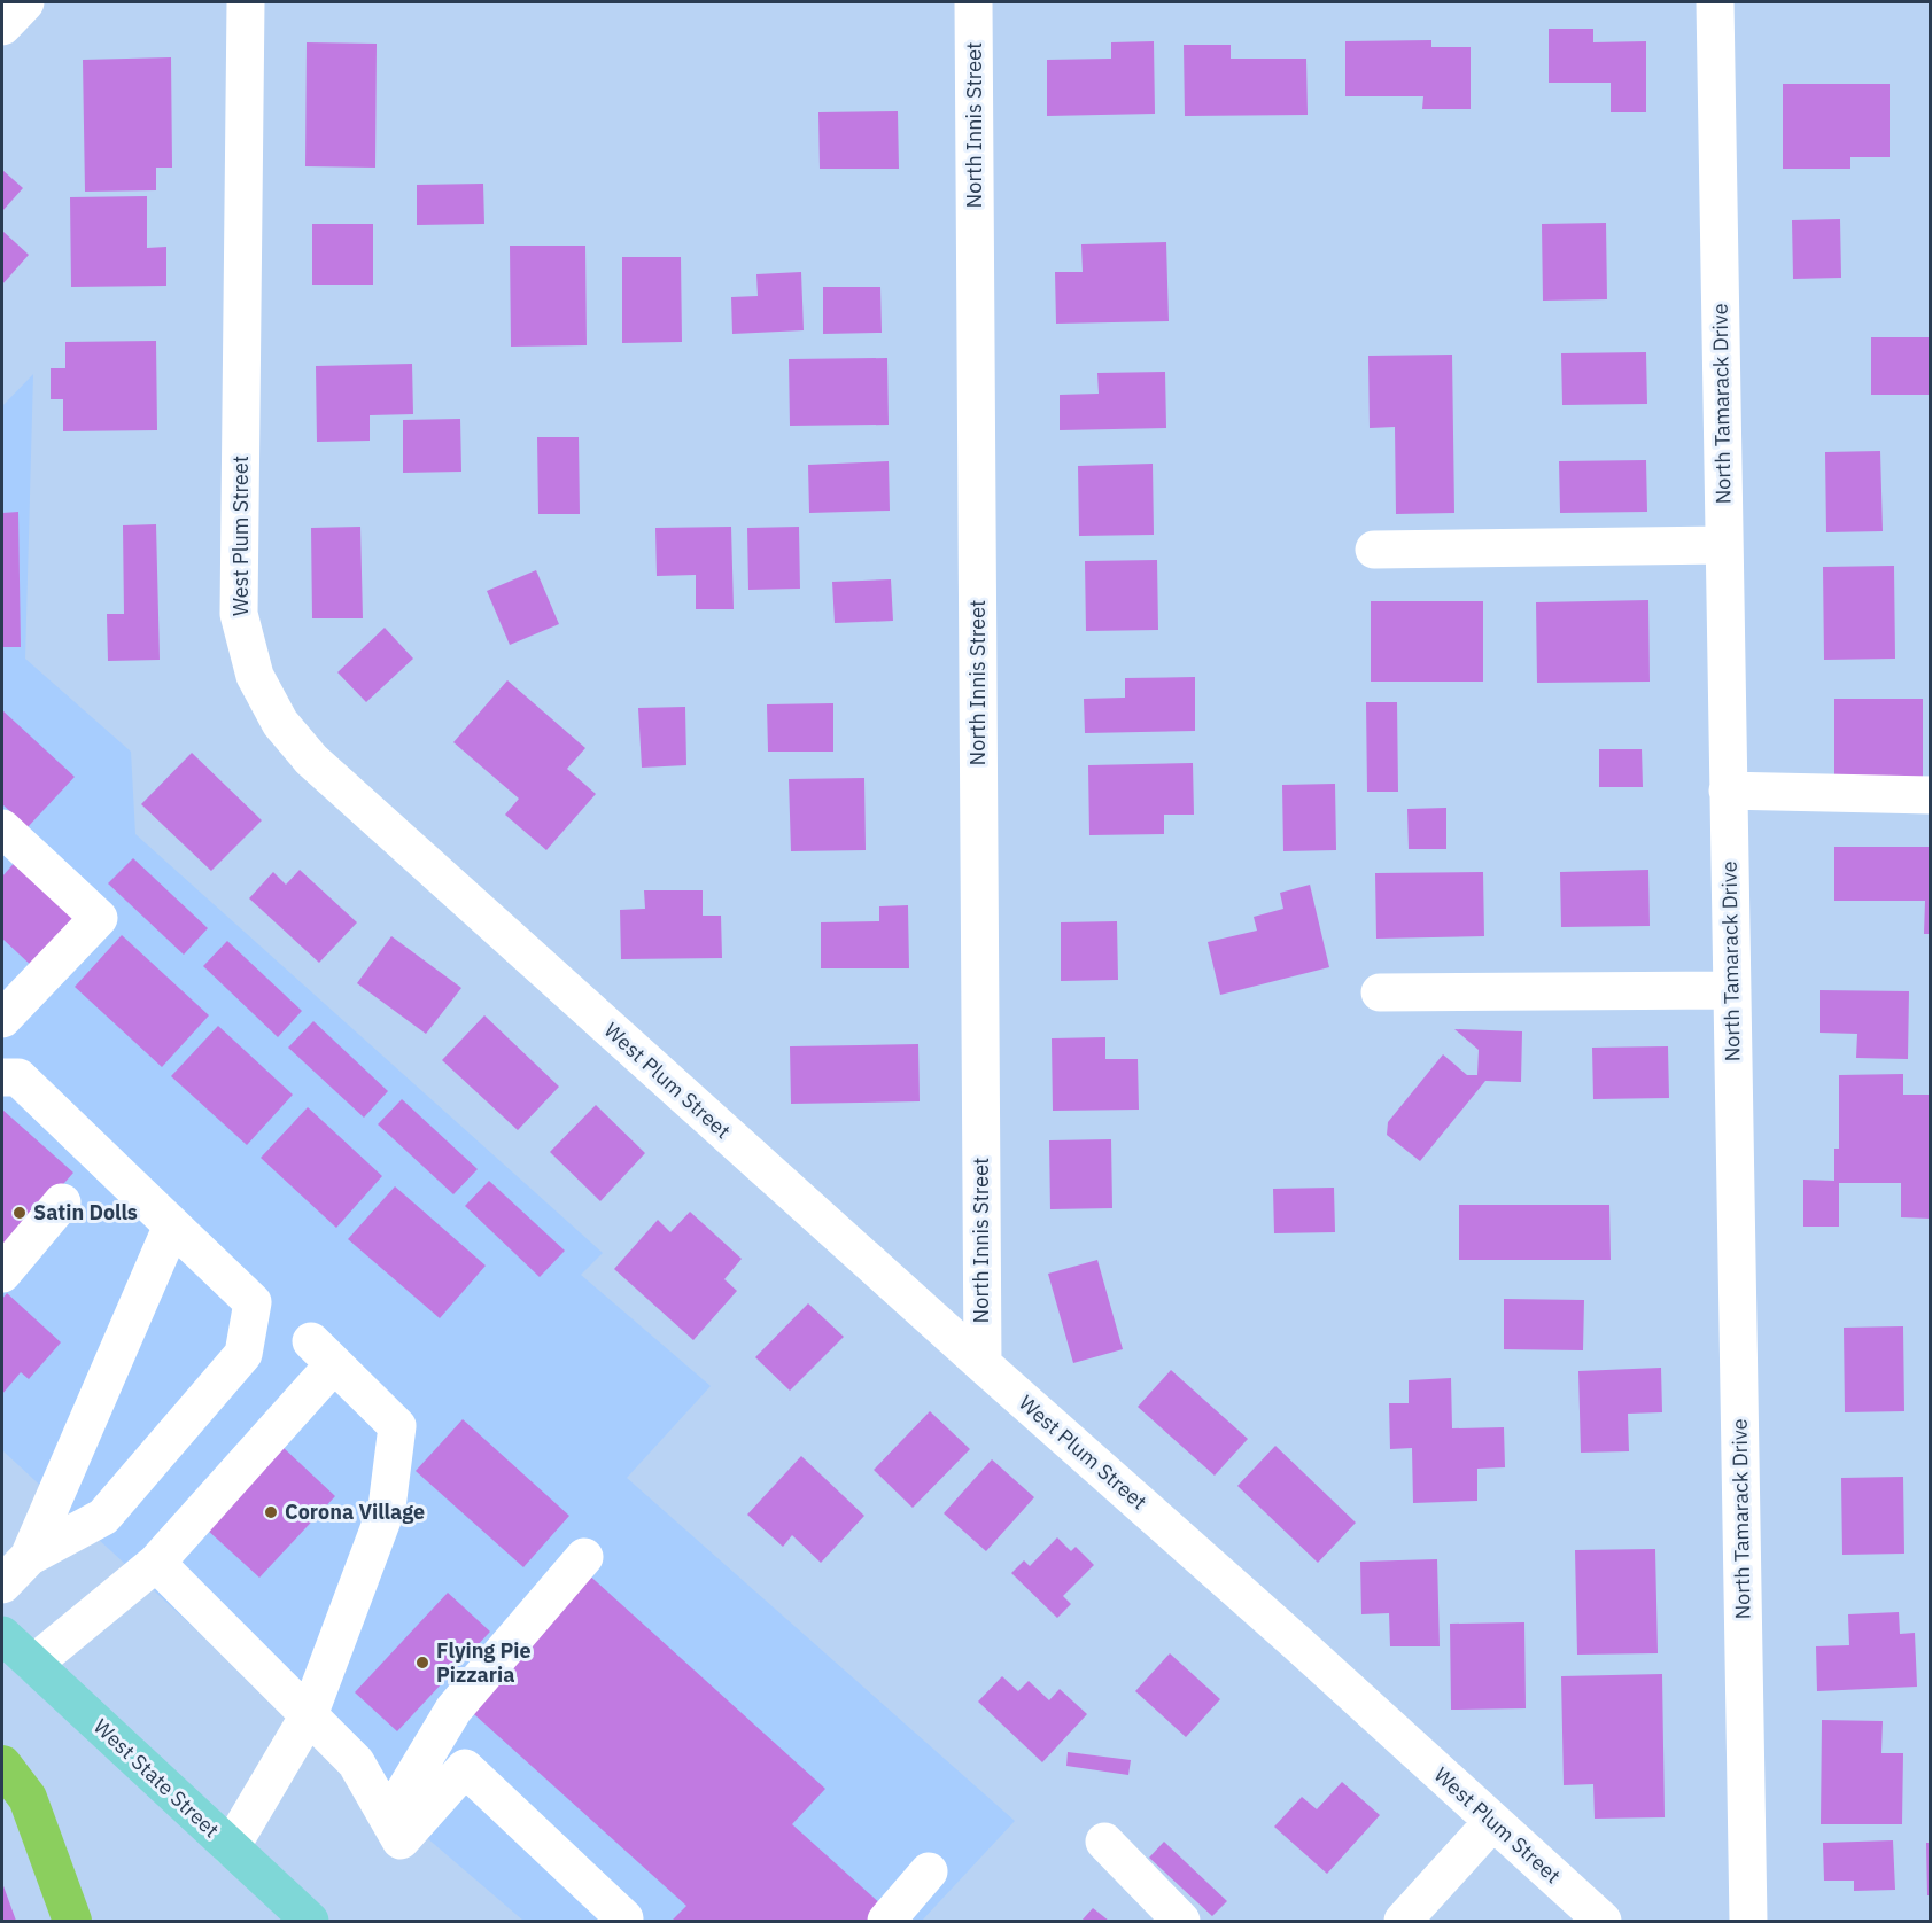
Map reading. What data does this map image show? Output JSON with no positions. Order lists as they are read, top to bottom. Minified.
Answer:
{"streets":{"main road":["West State Street"],"street":["North Innis Street","North Tamarack Drive","West Plum Street"]},"crossings":[["North Innis Street","West Plum Street"]],"places":["Satin Dolls","Corona Village","Flying Pie Pizzaria"]}
